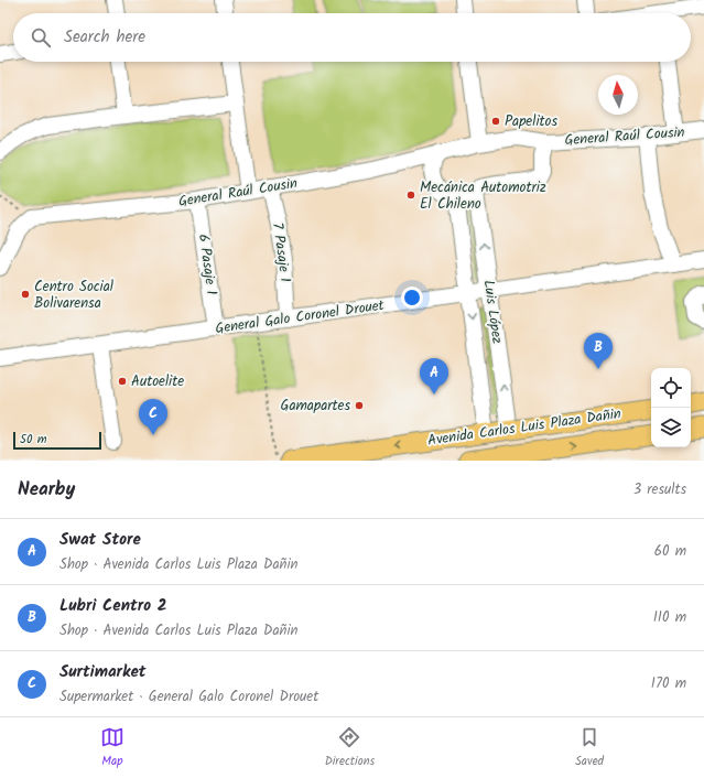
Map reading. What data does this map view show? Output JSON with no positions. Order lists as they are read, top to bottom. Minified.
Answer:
{"streets":{"main road":["Avenida Carlos Luis Plaza Dañin"],"street":["General Raúl Cousin","7 Pasaje 1","6 Pasaje 1","Luis López","General Galo Coronel Drouet"]},"crossings":[["General Raúl Cousin","7 Pasaje 1"],["General Raúl Cousin","6 Pasaje 1"],["General Raúl Cousin","Luis López"],["7 Pasaje 1","General Galo Coronel Drouet"],["6 Pasaje 1","General Galo Coronel Drouet"],["Luis López","General Galo Coronel Drouet"],["Luis López","Avenida Carlos Luis Plaza Dañin"]],"places":["Papelitos","Mecánica Automotriz El Chileno","Centro Social Bolivarensa","Autoelite","Gamapartes"],"scale_bar":"50 m","north":"top","page":{"search":"Search here","pins":["B","A","C"],"scale":"50 m","heading":["Nearby","3 results"],"list":[{"mark":"A","name":"Swat Store","note":"Shop · Avenida Carlos Luis Plaza Dañin","value":"60 m"},{"mark":"B","name":"Lubri Centro 2","note":"Shop · Avenida Carlos Luis Plaza Dañin","value":"110 m"},{"mark":"C","name":"Surtimarket","note":"Supermarket · General Galo Coronel Drouet","value":"170 m"}],"nav":["Map","Directions","Saved"]}}
